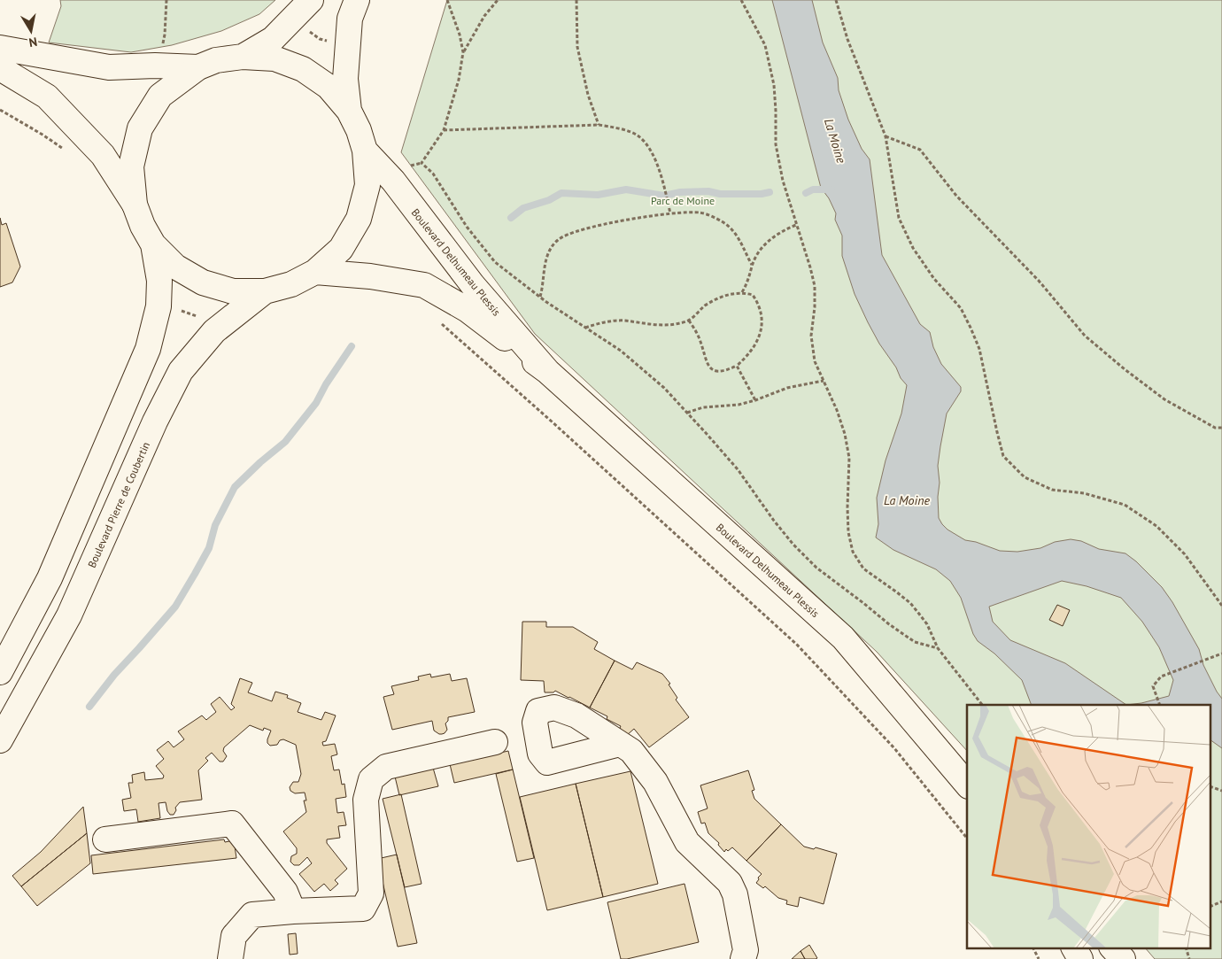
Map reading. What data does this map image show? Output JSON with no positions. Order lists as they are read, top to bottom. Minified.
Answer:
{"streets":{"main road":["Boulevard Delhumeau Plessis","Boulevard Pierre de Coubertin"]},"water":["La Moine"],"parks":["Parc de Moine"],"north":"bottom"}
